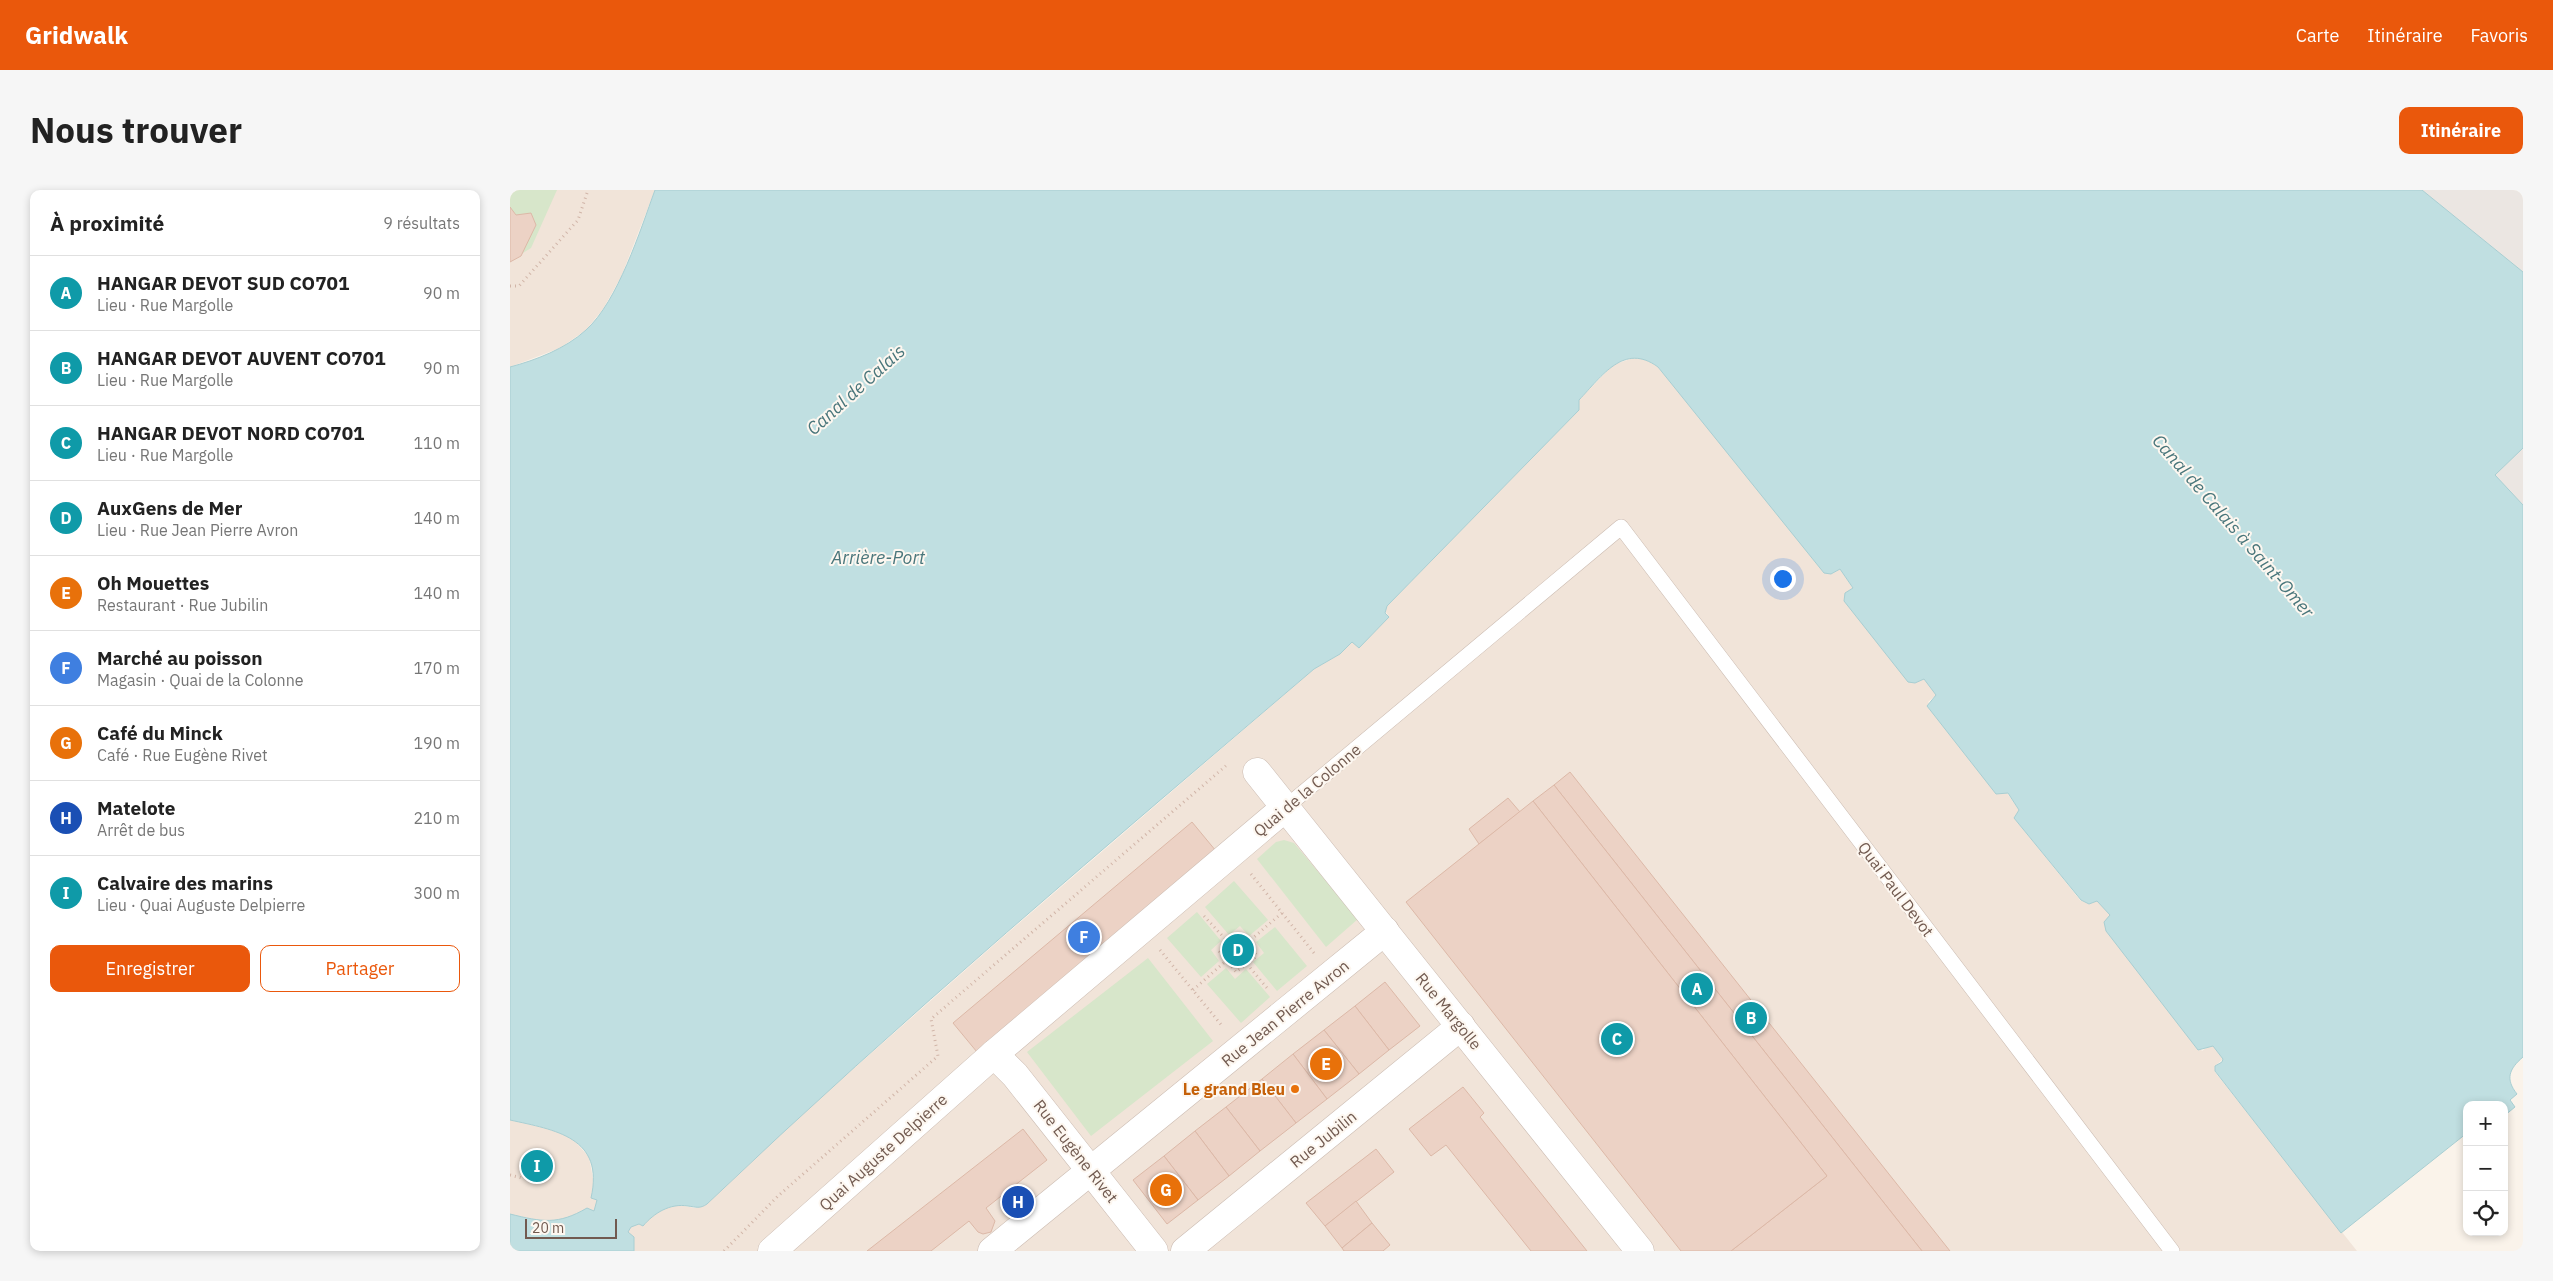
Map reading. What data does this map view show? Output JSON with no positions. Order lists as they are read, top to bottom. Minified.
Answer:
{"streets":{"street":["Quai de la Colonne","Rue Margolle","Rue Jean Pierre Avron","Rue Jubilin","Rue Eugène Rivet","Quai Auguste Delpierre"],"lane":["Quai Paul Devot"]},"crossings":[["Quai de la Colonne","Quai Paul Devot"],["Quai de la Colonne","Rue Margolle"],["Quai de la Colonne","Rue Eugène Rivet"],["Quai de la Colonne","Quai Auguste Delpierre"],["Rue Margolle","Rue Jean Pierre Avron"],["Rue Margolle","Rue Jubilin"],["Rue Jean Pierre Avron","Rue Eugène Rivet"],["Rue Eugène Rivet","Quai Auguste Delpierre"]],"water":["Canal de Calais","Canal de Calais à Saint-Omer","Arrière-Port"],"places":["Le grand Bleu"],"scale_bar":"20 m","page":{"header":"Gridwalk","nav":["Carte","Itinéraire","Favoris"],"title":"Nous trouver","buttons":["Itinéraire",["Enregistrer","Partager"]],"heading":["À proximité","9 résultats"],"list":[{"mark":"A","name":"HANGAR DEVOT SUD CO701","note":"Lieu · Rue Margolle","value":"90 m"},{"mark":"B","name":"HANGAR DEVOT AUVENT CO701","note":"Lieu · Rue Margolle","value":"90 m"},{"mark":"C","name":"HANGAR DEVOT NORD CO701","note":"Lieu · Rue Margolle","value":"110 m"},{"mark":"D","name":"AuxGens de Mer","note":"Lieu · Rue Jean Pierre Avron","value":"140 m"},{"mark":"E","name":"Oh Mouettes","note":"Restaurant · Rue Jubilin","value":"140 m"},{"mark":"F","name":"Marché au poisson","note":"Magasin · Quai de la Colonne","value":"170 m"},{"mark":"G","name":"Café du Minck","note":"Café · Rue Eugène Rivet","value":"190 m"},{"mark":"H","name":"Matelote","note":"Arrêt de bus","value":"210 m"},{"mark":"I","name":"Calvaire des marins","note":"Lieu · Quai Auguste Delpierre","value":"300 m"}],"pins":["F","D","A","B","C","E","I","G","H"],"map_buttons":["+","−"],"scale":"20 m"}}
